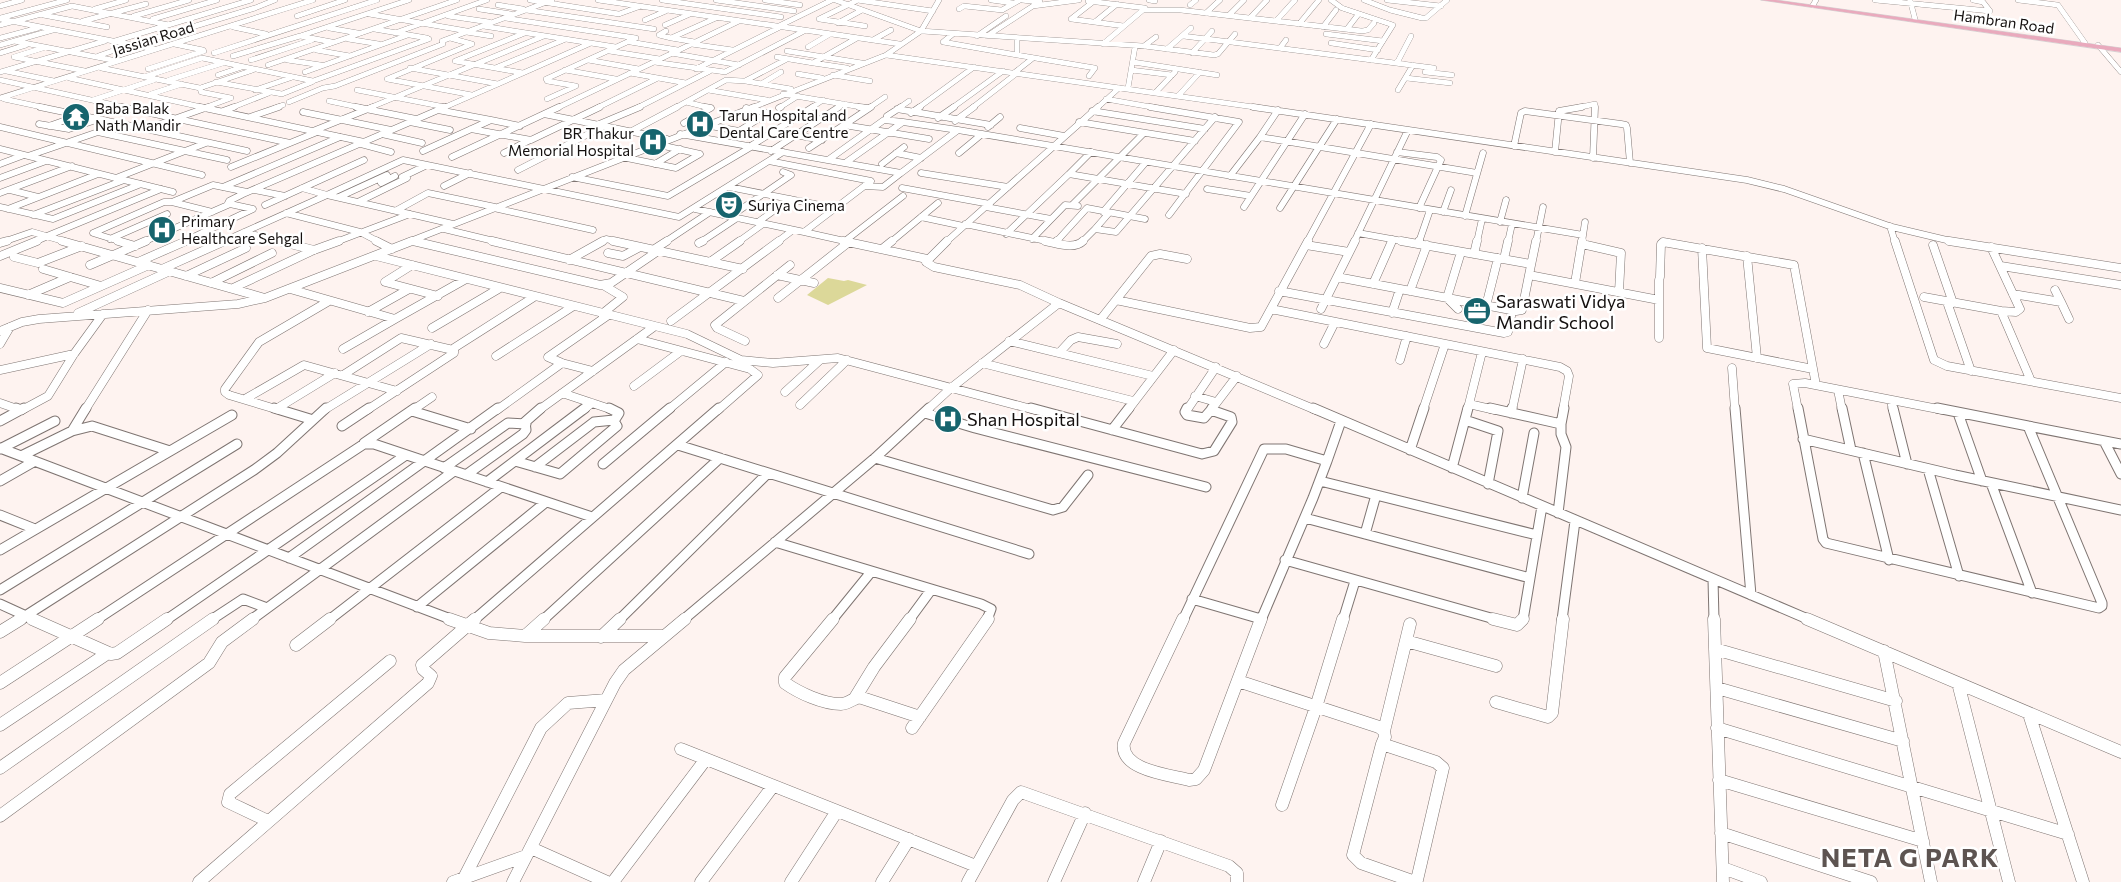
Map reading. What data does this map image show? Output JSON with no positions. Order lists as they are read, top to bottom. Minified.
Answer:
{"streets":{"main road":["Hambran Road"],"street":["Jassian Road"]},"districts":["NETA G PARK"],"places":{"temple":["Baba Balak Nath Mandir"],"hospital":["Tarun Hospital and Dental Care Centre","BR Thakur Memorial Hospital","Primary Healthcare Sehgal","Shan Hospital"],"theatre":["Suriya Cinema"],"office":["Saraswati Vidya Mandir School"]}}
